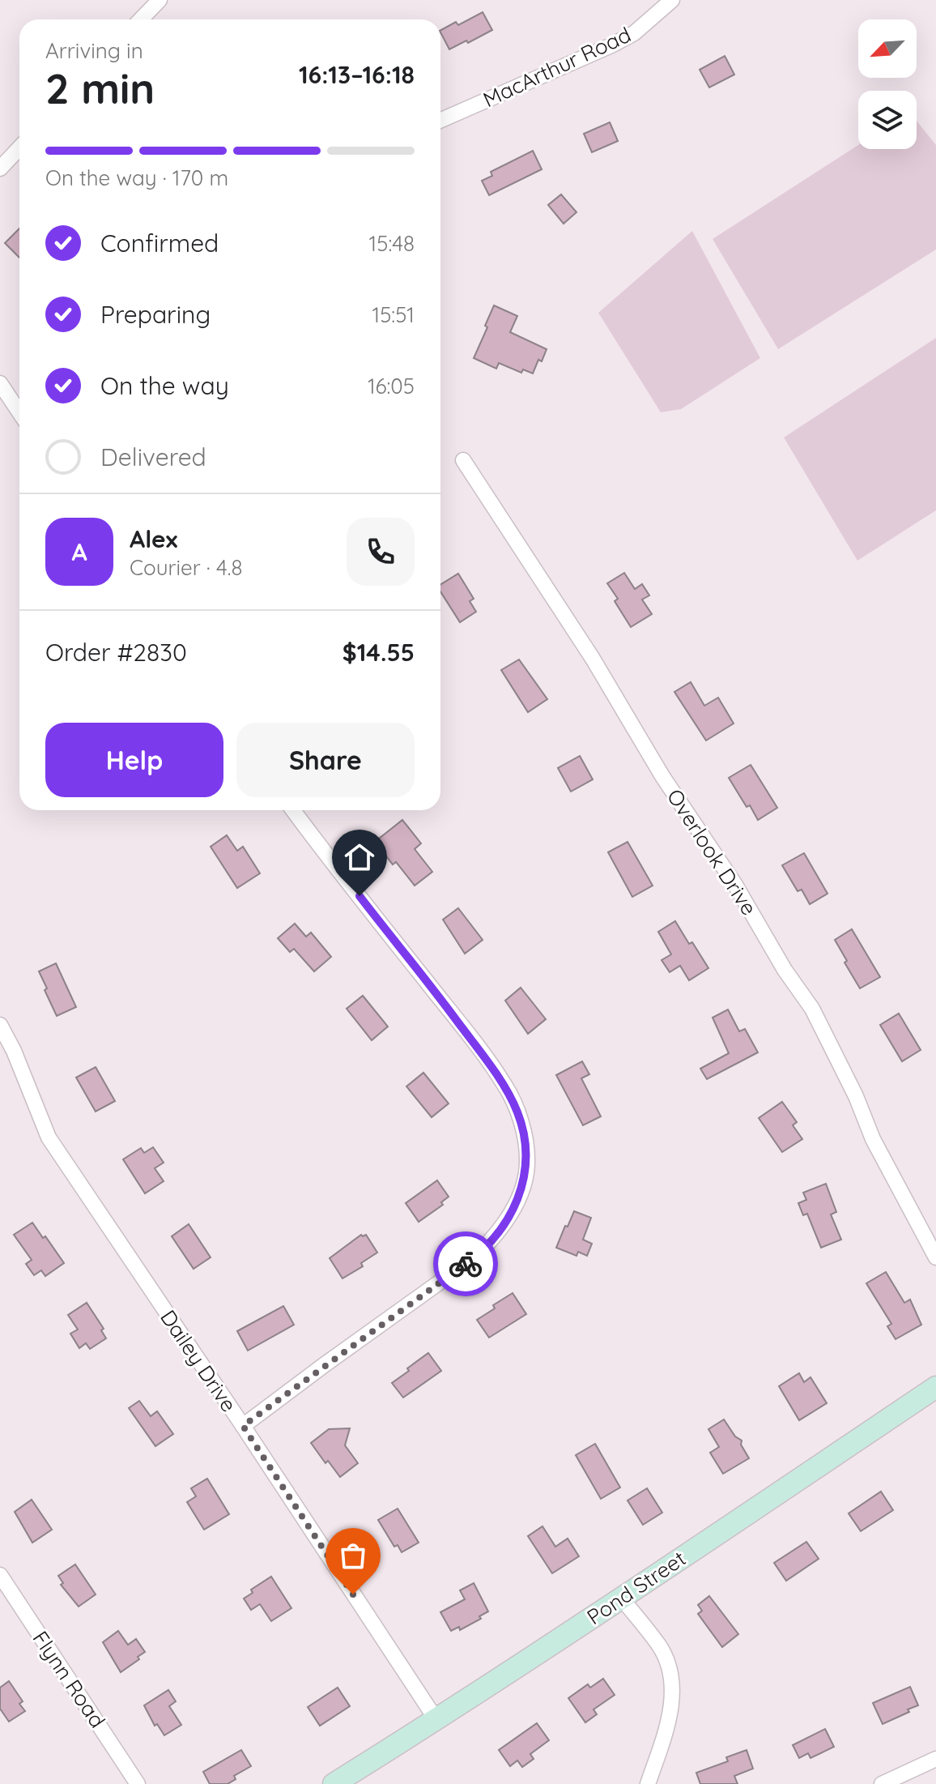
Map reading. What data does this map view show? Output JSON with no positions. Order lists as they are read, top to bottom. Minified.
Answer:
{"streets":{"main road":["Pond Street"],"street":["MacArthur Road","Overlook Drive","Dailey Drive","Flynn Road"]},"crossings":[["Dailey Drive","Pond Street"]],"north":"bottom left","page":{"heading":["2 min","Arriving in","16:13–16:18"],"panel":["Alex","Courier · 4.8","Order #2830","$14.55"],"bar":"On the way · 170 m","list":[["Confirmed","15:48"],["Preparing","15:51"],["On the way","16:05"],"Delivered"],"round":"A","buttons":["Help","Share"]}}
